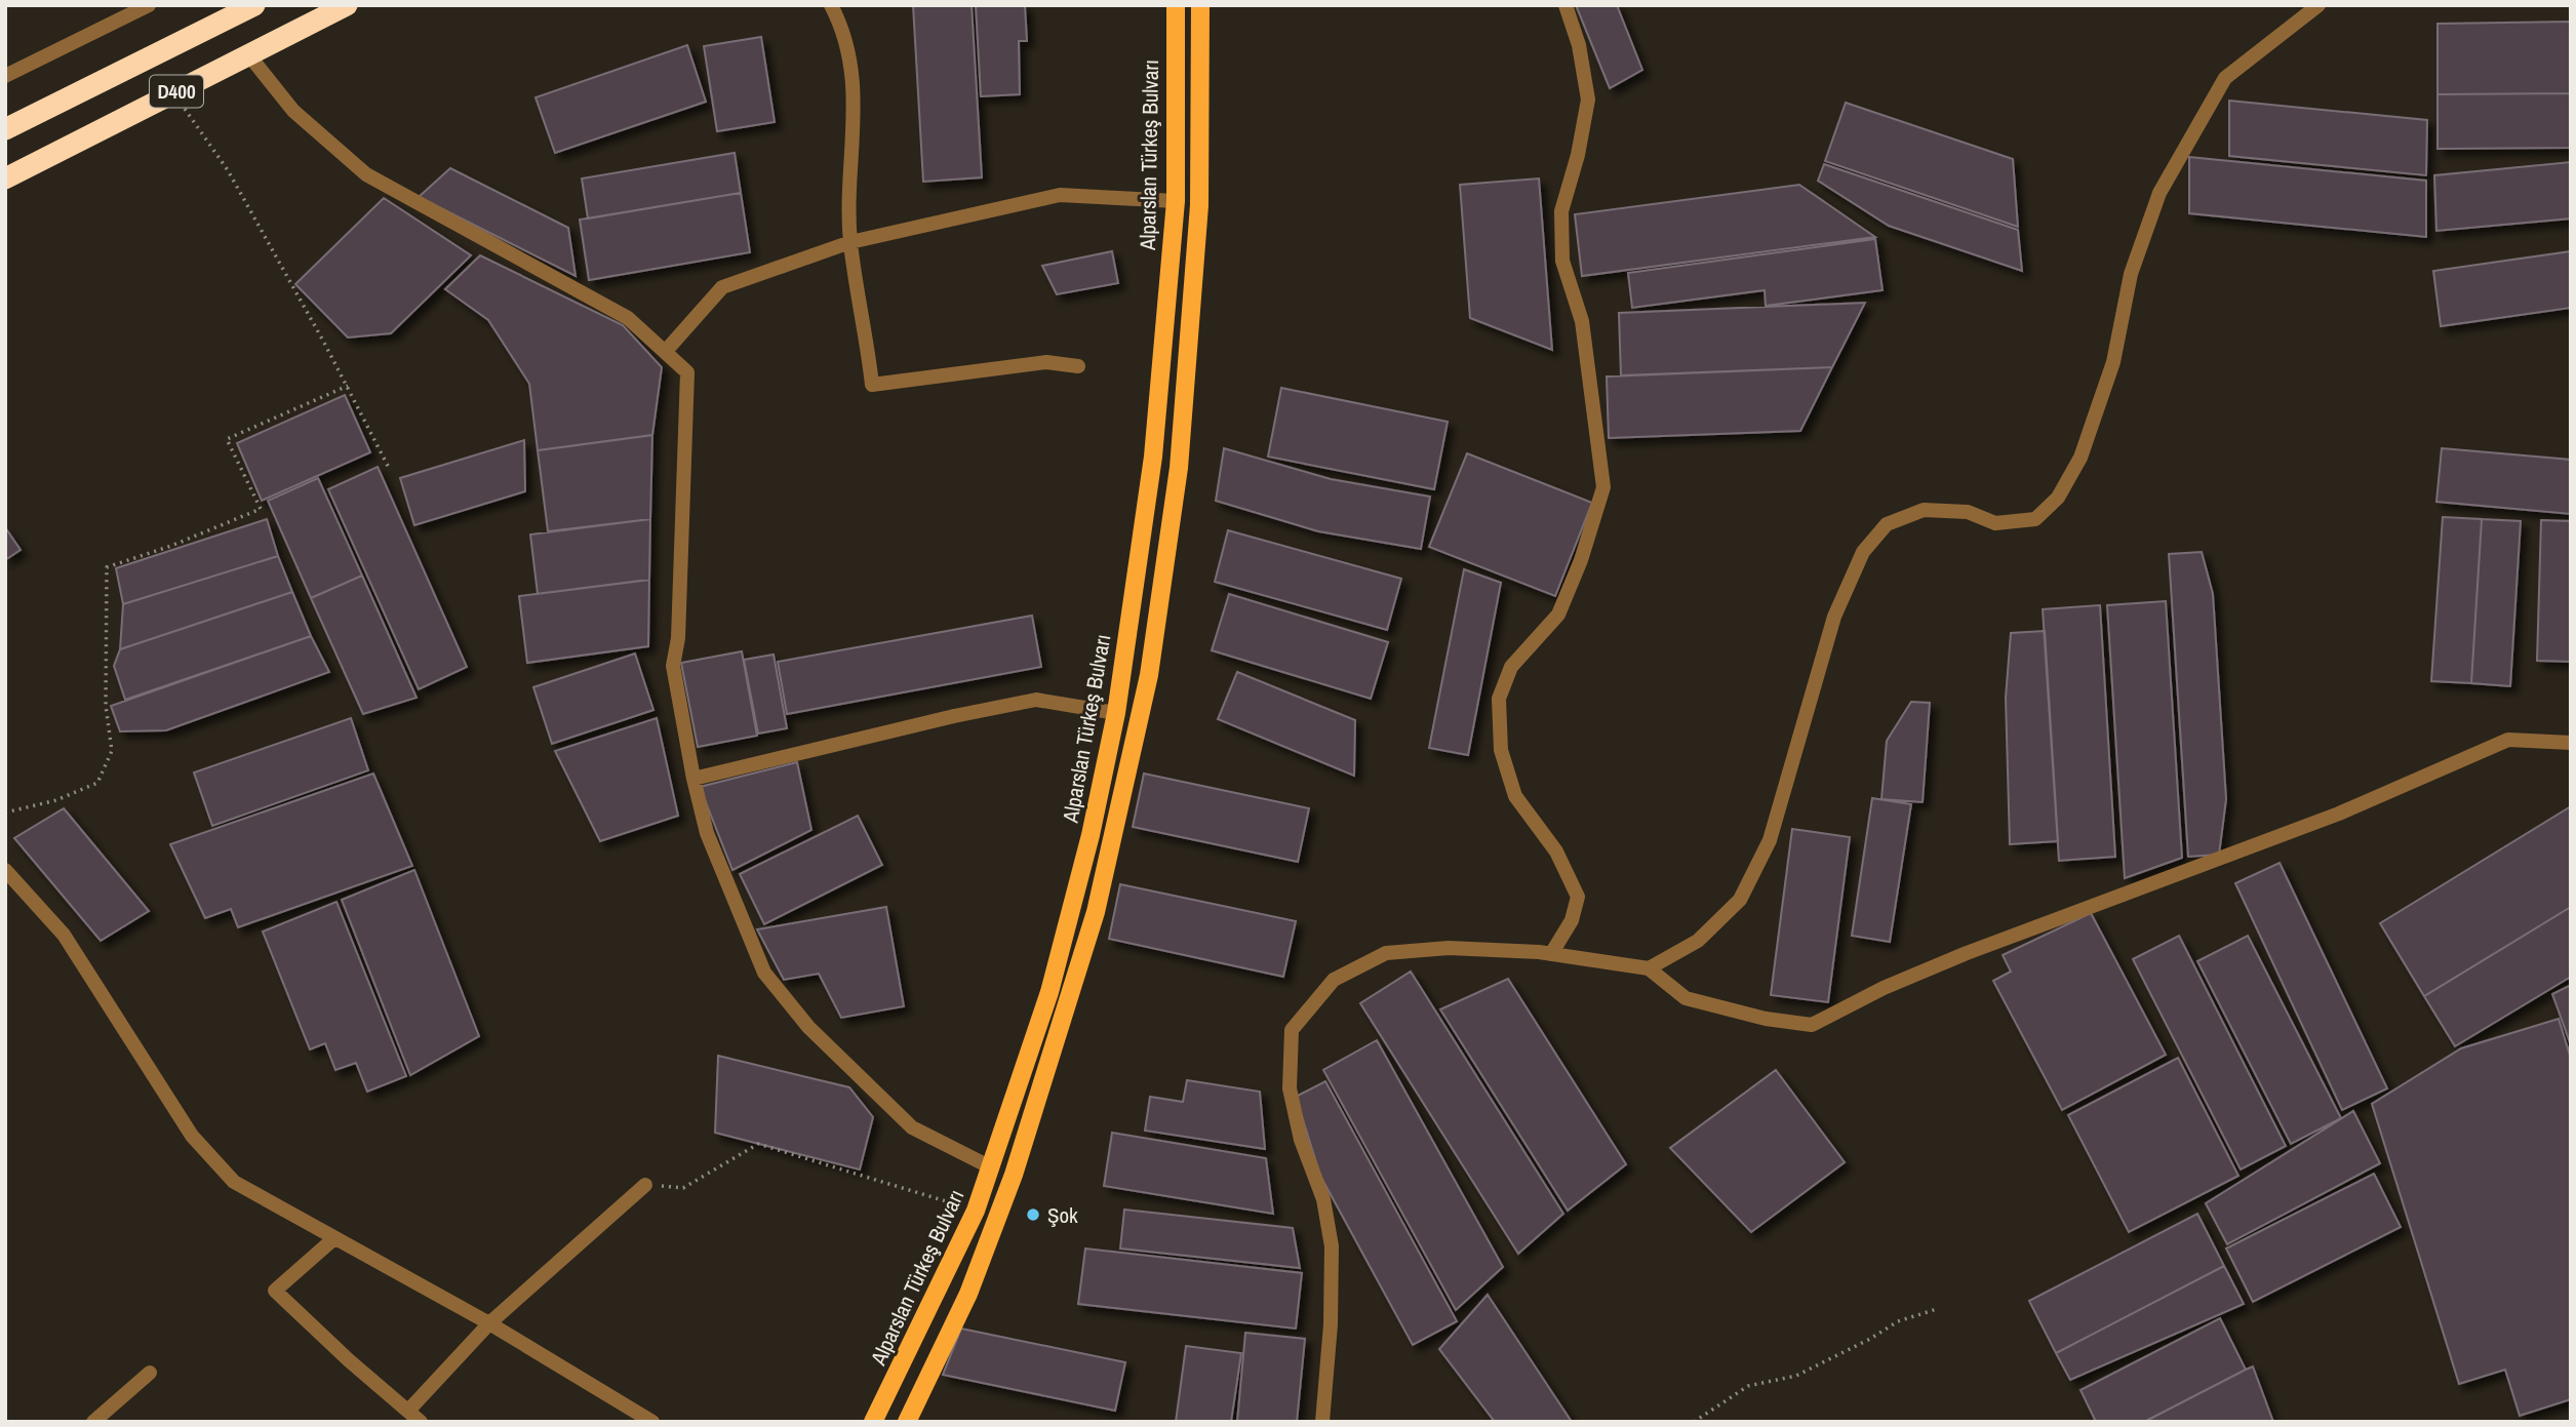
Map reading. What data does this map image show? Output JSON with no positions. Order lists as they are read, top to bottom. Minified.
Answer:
{"streets":{"highway":["D400"],"main road":["Alparslan Türkeş Bulvarı"]},"places":["Şok"]}
